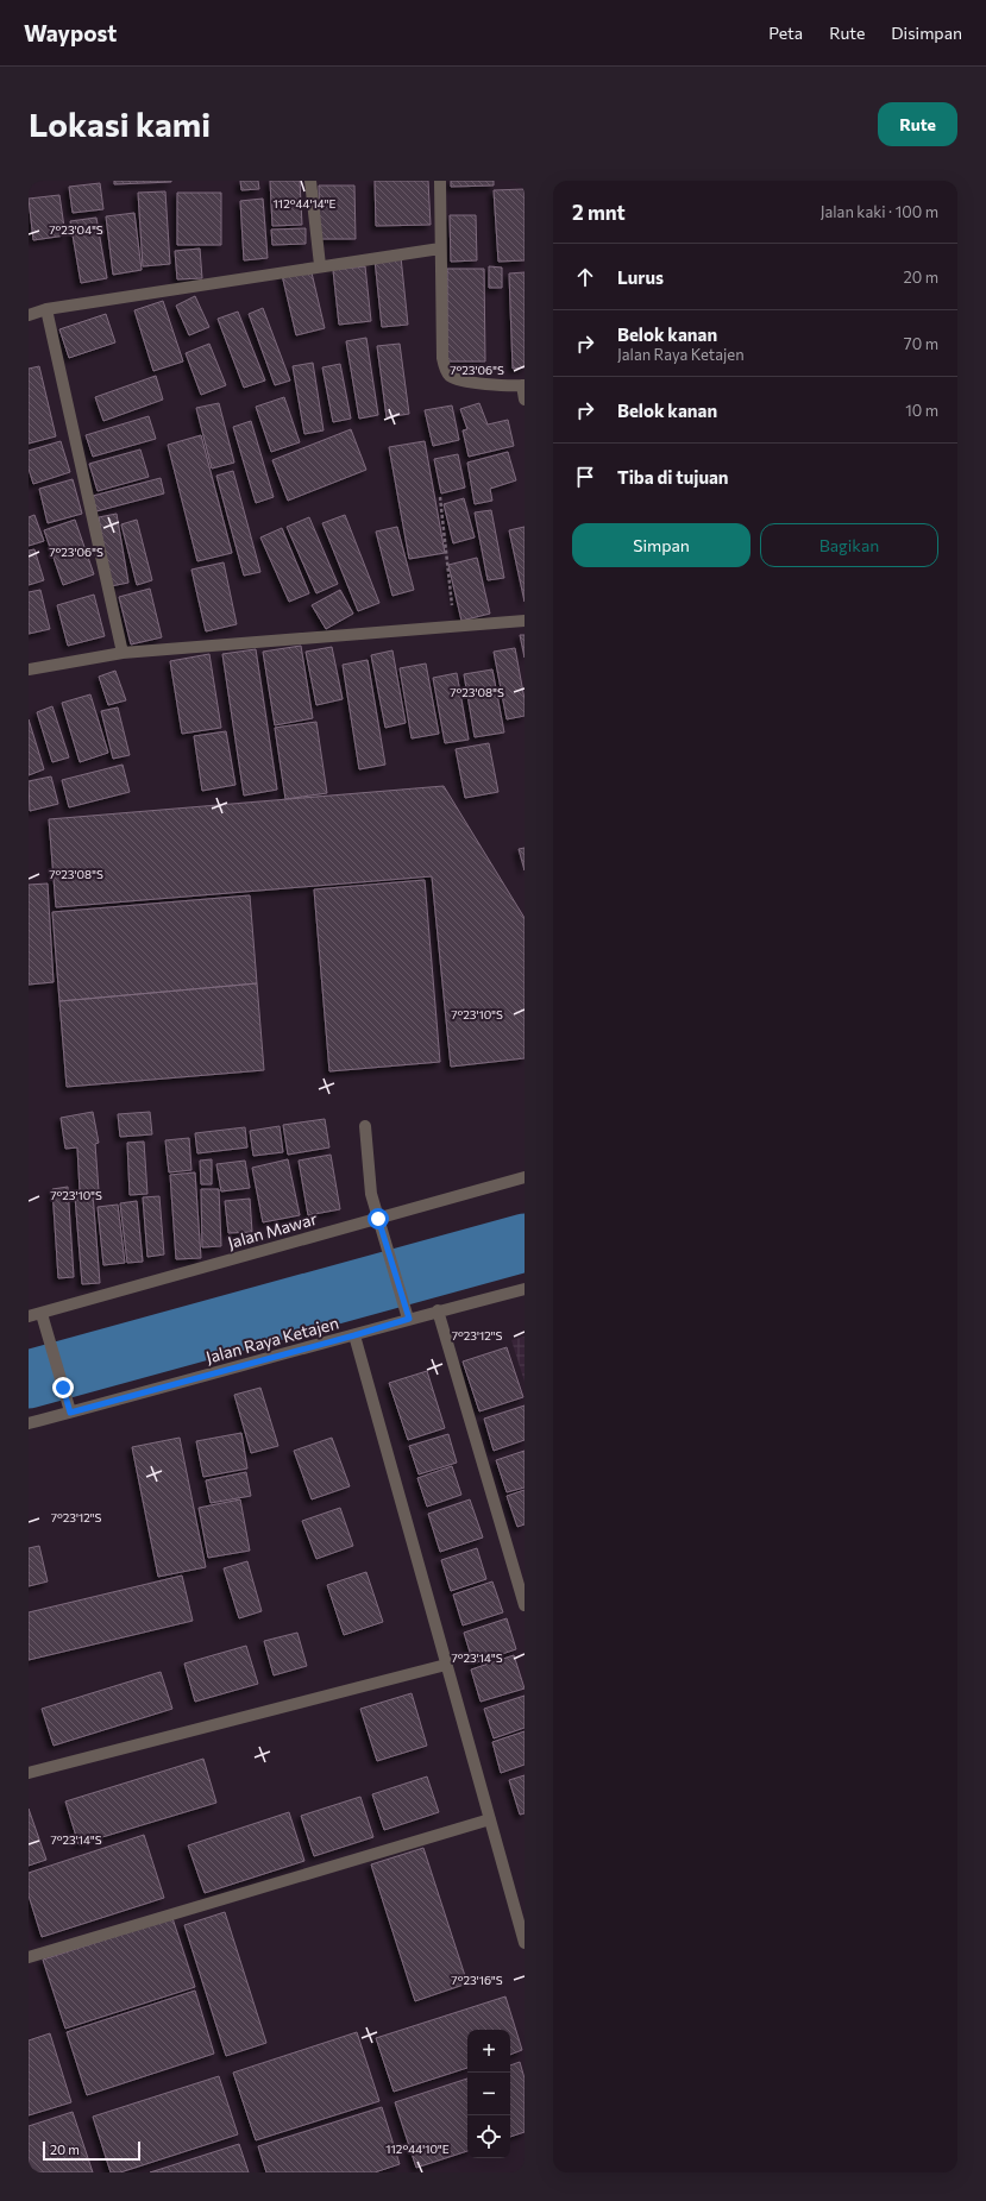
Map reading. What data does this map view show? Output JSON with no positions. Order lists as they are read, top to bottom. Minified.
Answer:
{"streets":{"street":["Jalan Mawar","Jalan Raya Ketajen"]},"scale_bar":"20 m","page":{"header":"Waypost","nav":["Peta","Rute","Disimpan"],"buttons":["Rute",["Simpan","Bagikan"]],"title":"Lokasi kami","heading":["2 mnt","Jalan kaki · 100 m"],"list":[["Lurus","20 m"],["Belok kanan","Jalan Raya Ketajen","70 m"],["Belok kanan","10 m"],"Tiba di tujuan"],"map_buttons":["+","−"],"scale":"20 m"},"coordinates":["112°44'14\"E","7°23'04\"S","7°23'06\"S","7°23'08\"S","7°23'10\"S","7°23'12\"S","7°23'14\"S","7°23'16\"S","112°44'10\"E"]}
